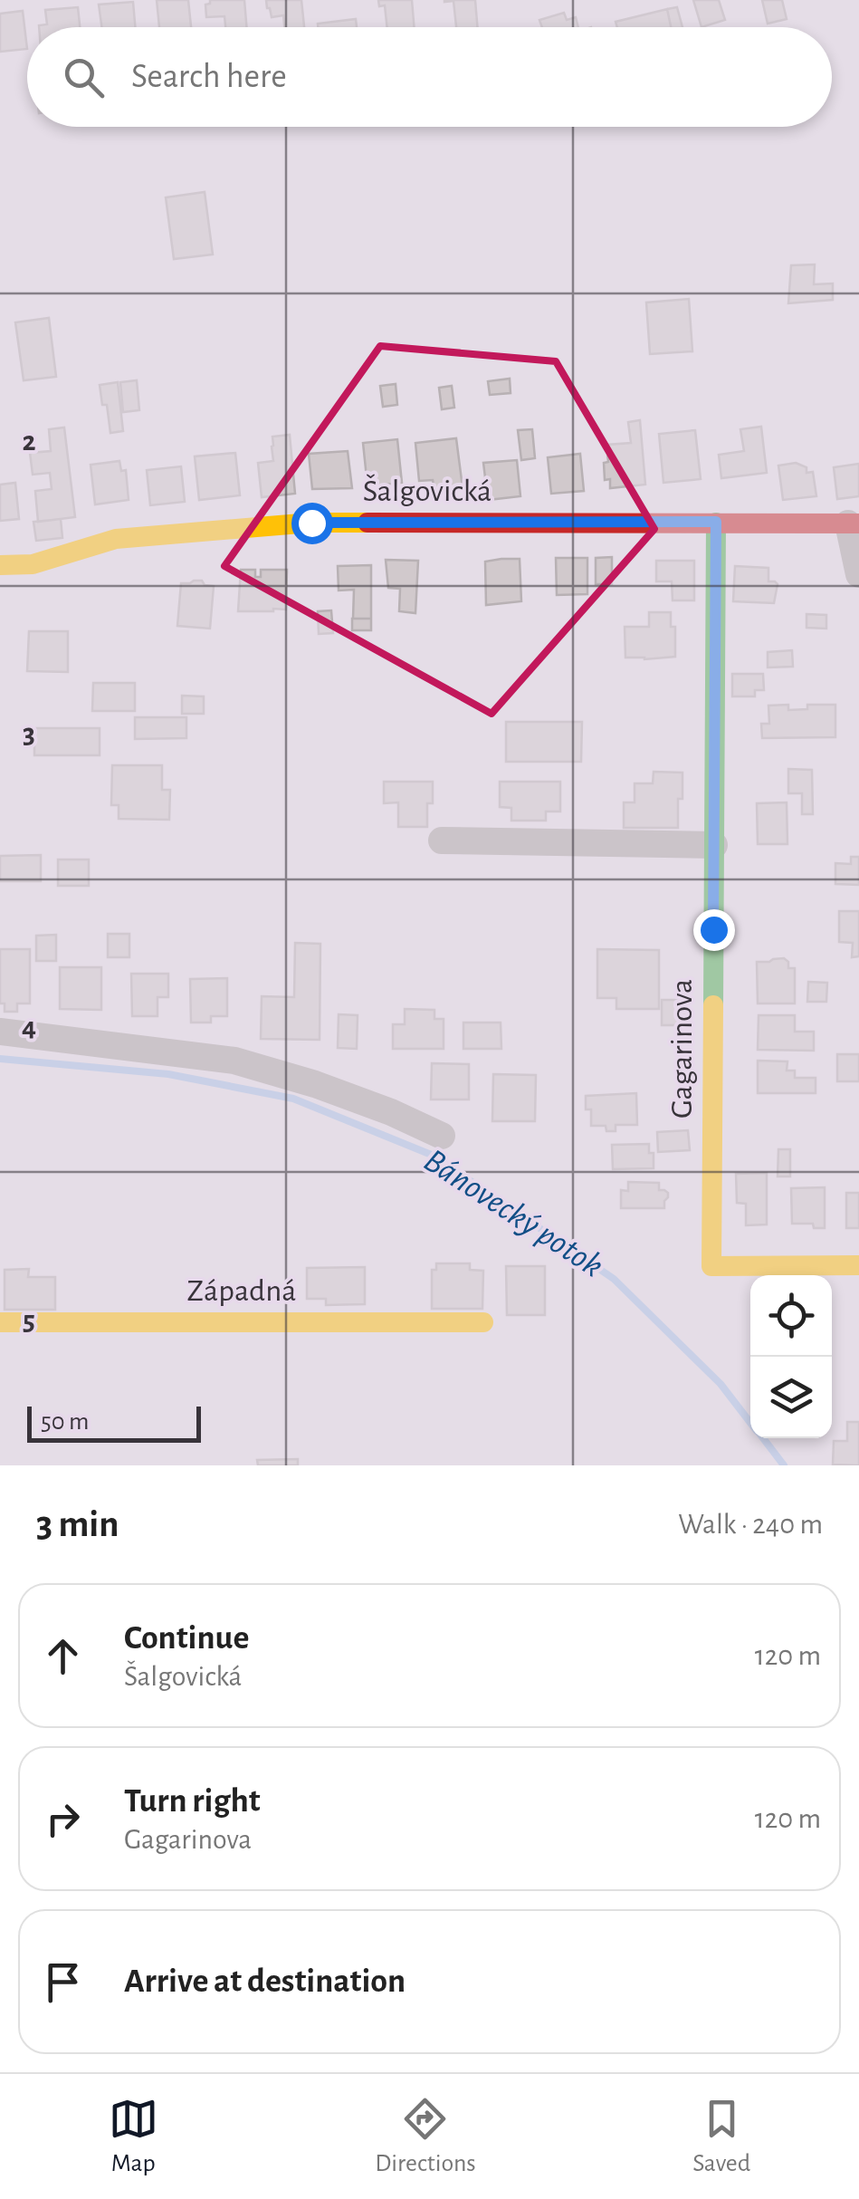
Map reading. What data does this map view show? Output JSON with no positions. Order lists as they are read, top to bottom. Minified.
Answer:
{"streets":{"street":["Šalgovická","Gagarinova","Západná"]},"crossings":[["Šalgovická","Gagarinova"]],"water":["Bánovecký potok"],"scale_bar":"50 m","page":{"search":"Search here","scale":"50 m","heading":["3 min","Walk · 240 m"],"list":[["Continue","Šalgovická","120 m"],["Turn right","Gagarinova","120 m"],"Arrive at destination"],"nav":["Map","Directions","Saved"]},"grid":{"rows":["2","3","4","5"]}}
